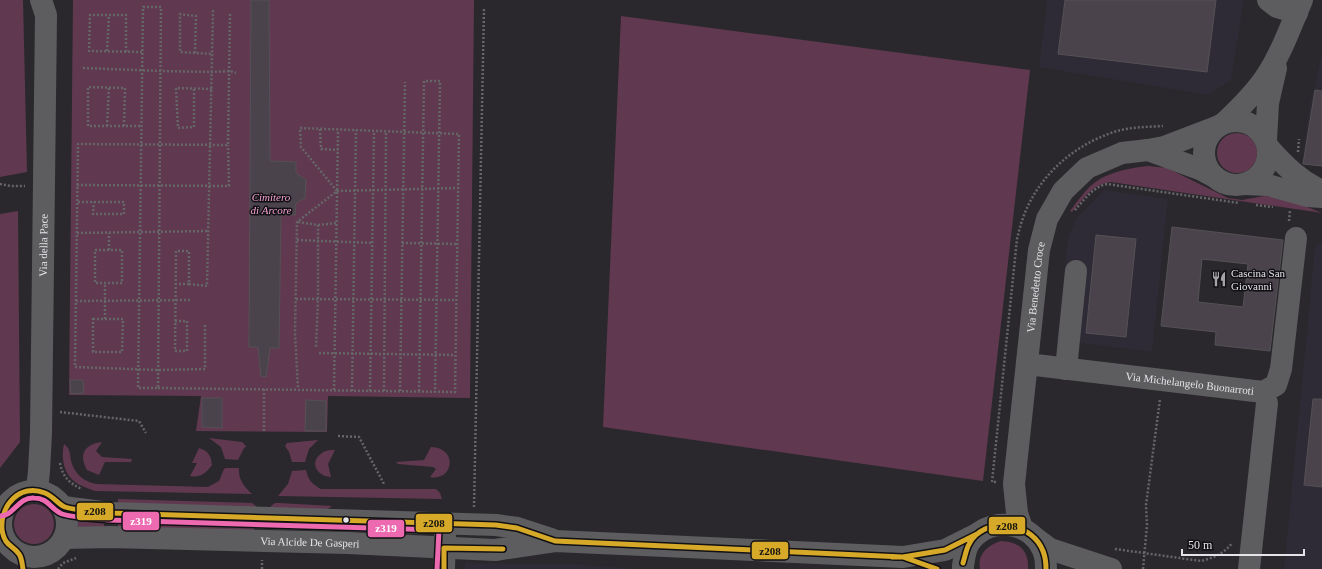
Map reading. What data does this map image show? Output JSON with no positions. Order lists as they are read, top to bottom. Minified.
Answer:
{"streets":{"street":["Via della Pace","Via Benedetto Croce","Via Michelangelo Buonarroti","Via Alcide De Gasperi"]},"crossings":[["Via della Pace","Via Alcide De Gasperi"],["Via Benedetto Croce","Via Michelangelo Buonarroti"],["Via Benedetto Croce","Via Alcide De Gasperi"]],"parks":["Cimitero di Arcore"],"places":{"restaurant":["Cascina San Giovanni"]},"lines":["transit line z208","transit line z319"],"scale_bar":"50 m"}
